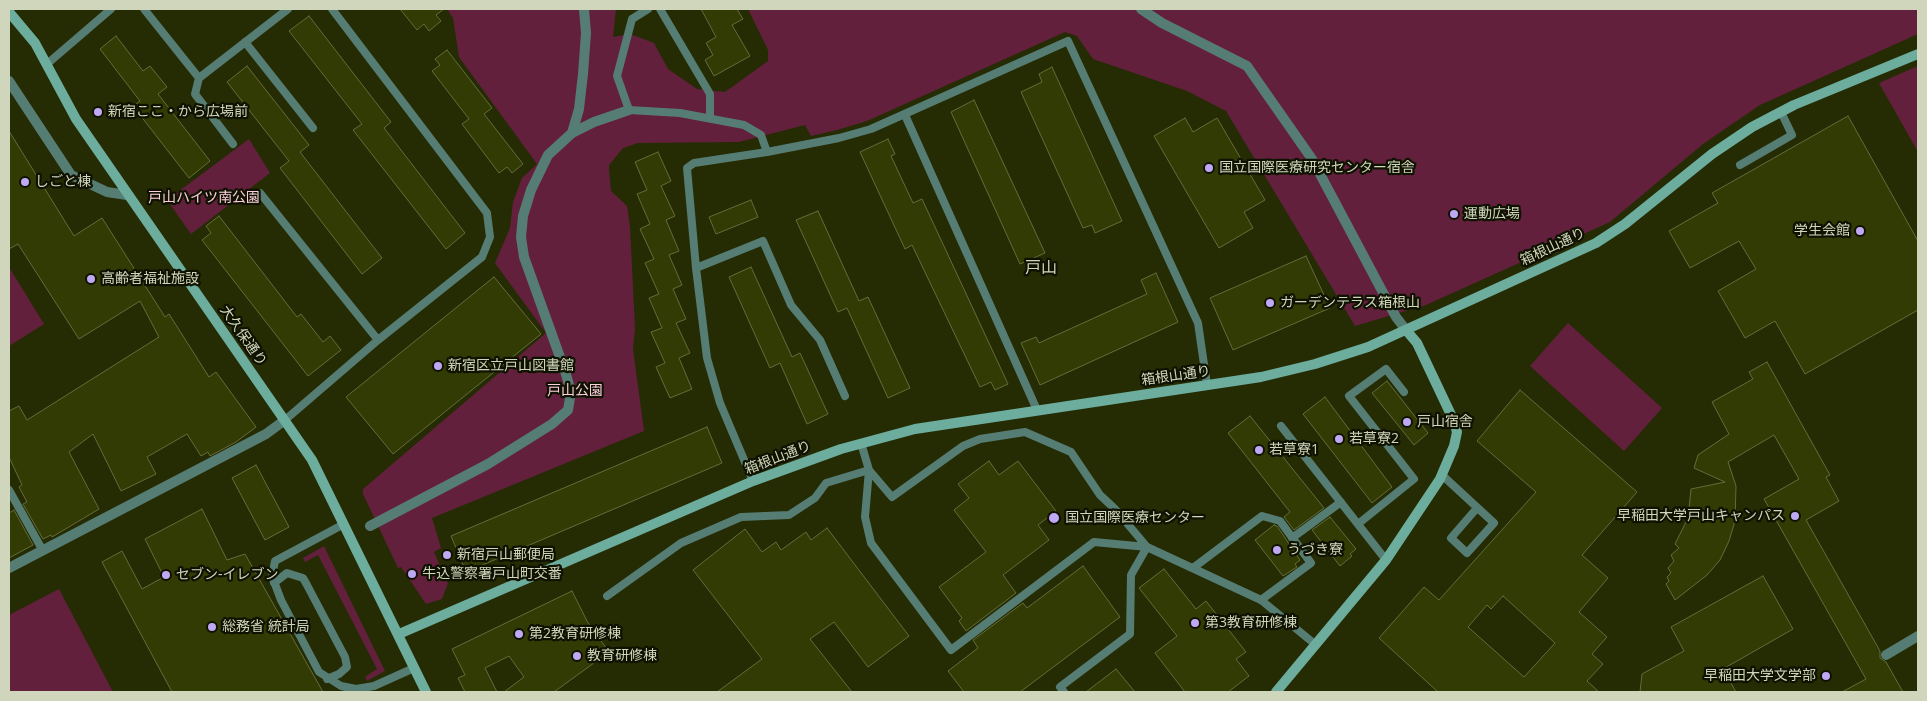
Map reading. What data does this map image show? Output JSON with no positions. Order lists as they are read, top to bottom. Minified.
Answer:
{"streets":{"street":["箱根山通り","大久保通り"]},"crossings":[["箱根山通り","大久保通り"]],"districts":["戸山"],"parks":["戸山ハイツ南公園","戸山公園"],"places":["新宿ここ・から広場前","国立国際医療研究センター宿舎","しごと棟","運動広場","学生会館","高齢者福祉施設","ガーデンテラス箱根山","新宿区立戸山図書館","戸山宿舎","若草寮2","若草寮1","早稲田大学戸山キャンパス","国立国際医療センター","うづき寮","新宿戸山郵便局","牛込警察署戸山町交番","セブン-イレブン","第3教育研修棟","総務省 統計局","第2教育研修棟","教育研修棟","早稲田大学文学部"]}
